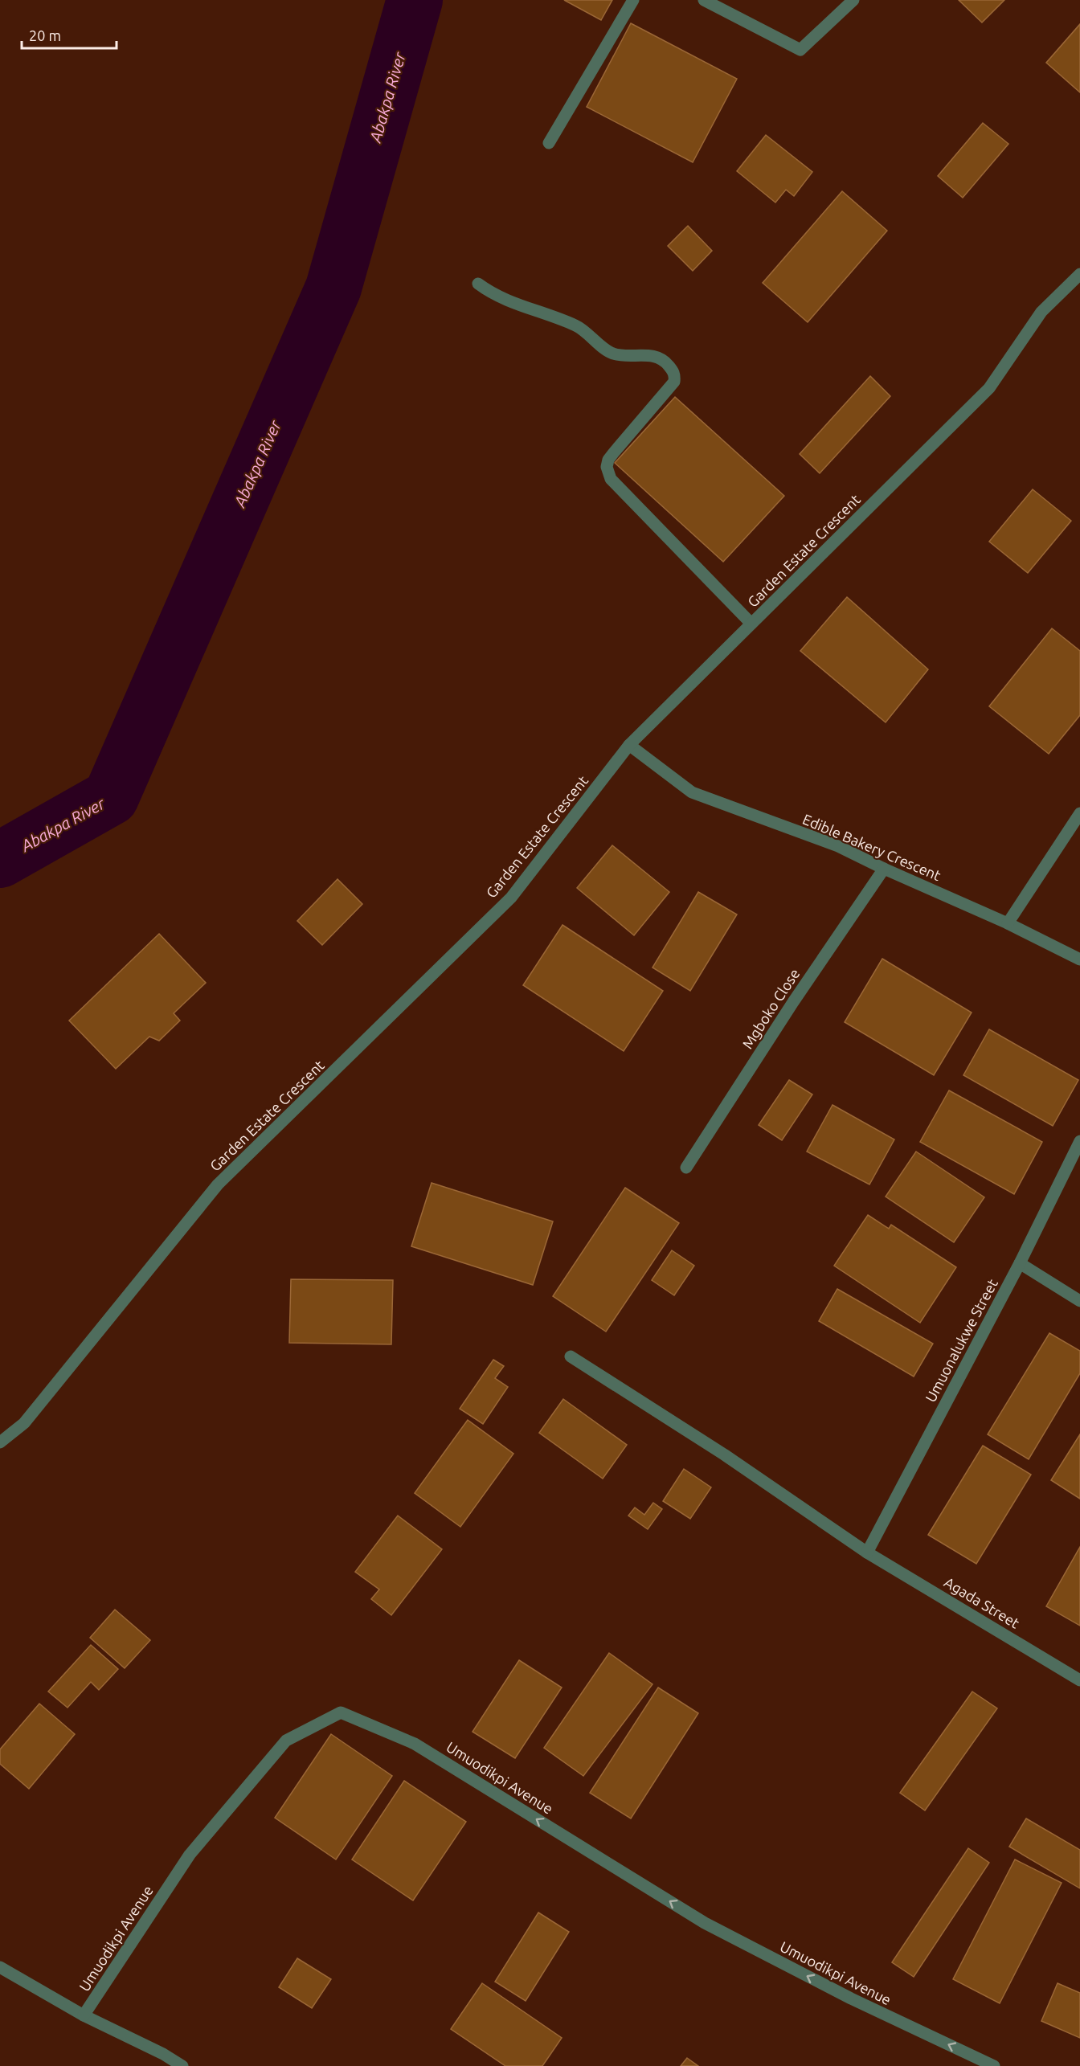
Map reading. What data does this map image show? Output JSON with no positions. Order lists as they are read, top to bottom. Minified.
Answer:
{"streets":{"street":["Garden Estate Crescent","Edible Bakery Crescent","Mgboko Close","Umuonalukwe Street","Agada Street","Umuodikpi Avenue"]},"crossings":[["Garden Estate Crescent","Edible Bakery Crescent"],["Edible Bakery Crescent","Mgboko Close"],["Umuonalukwe Street","Agada Street"]],"water":["Abakpa River"],"scale_bar":"20 m"}
